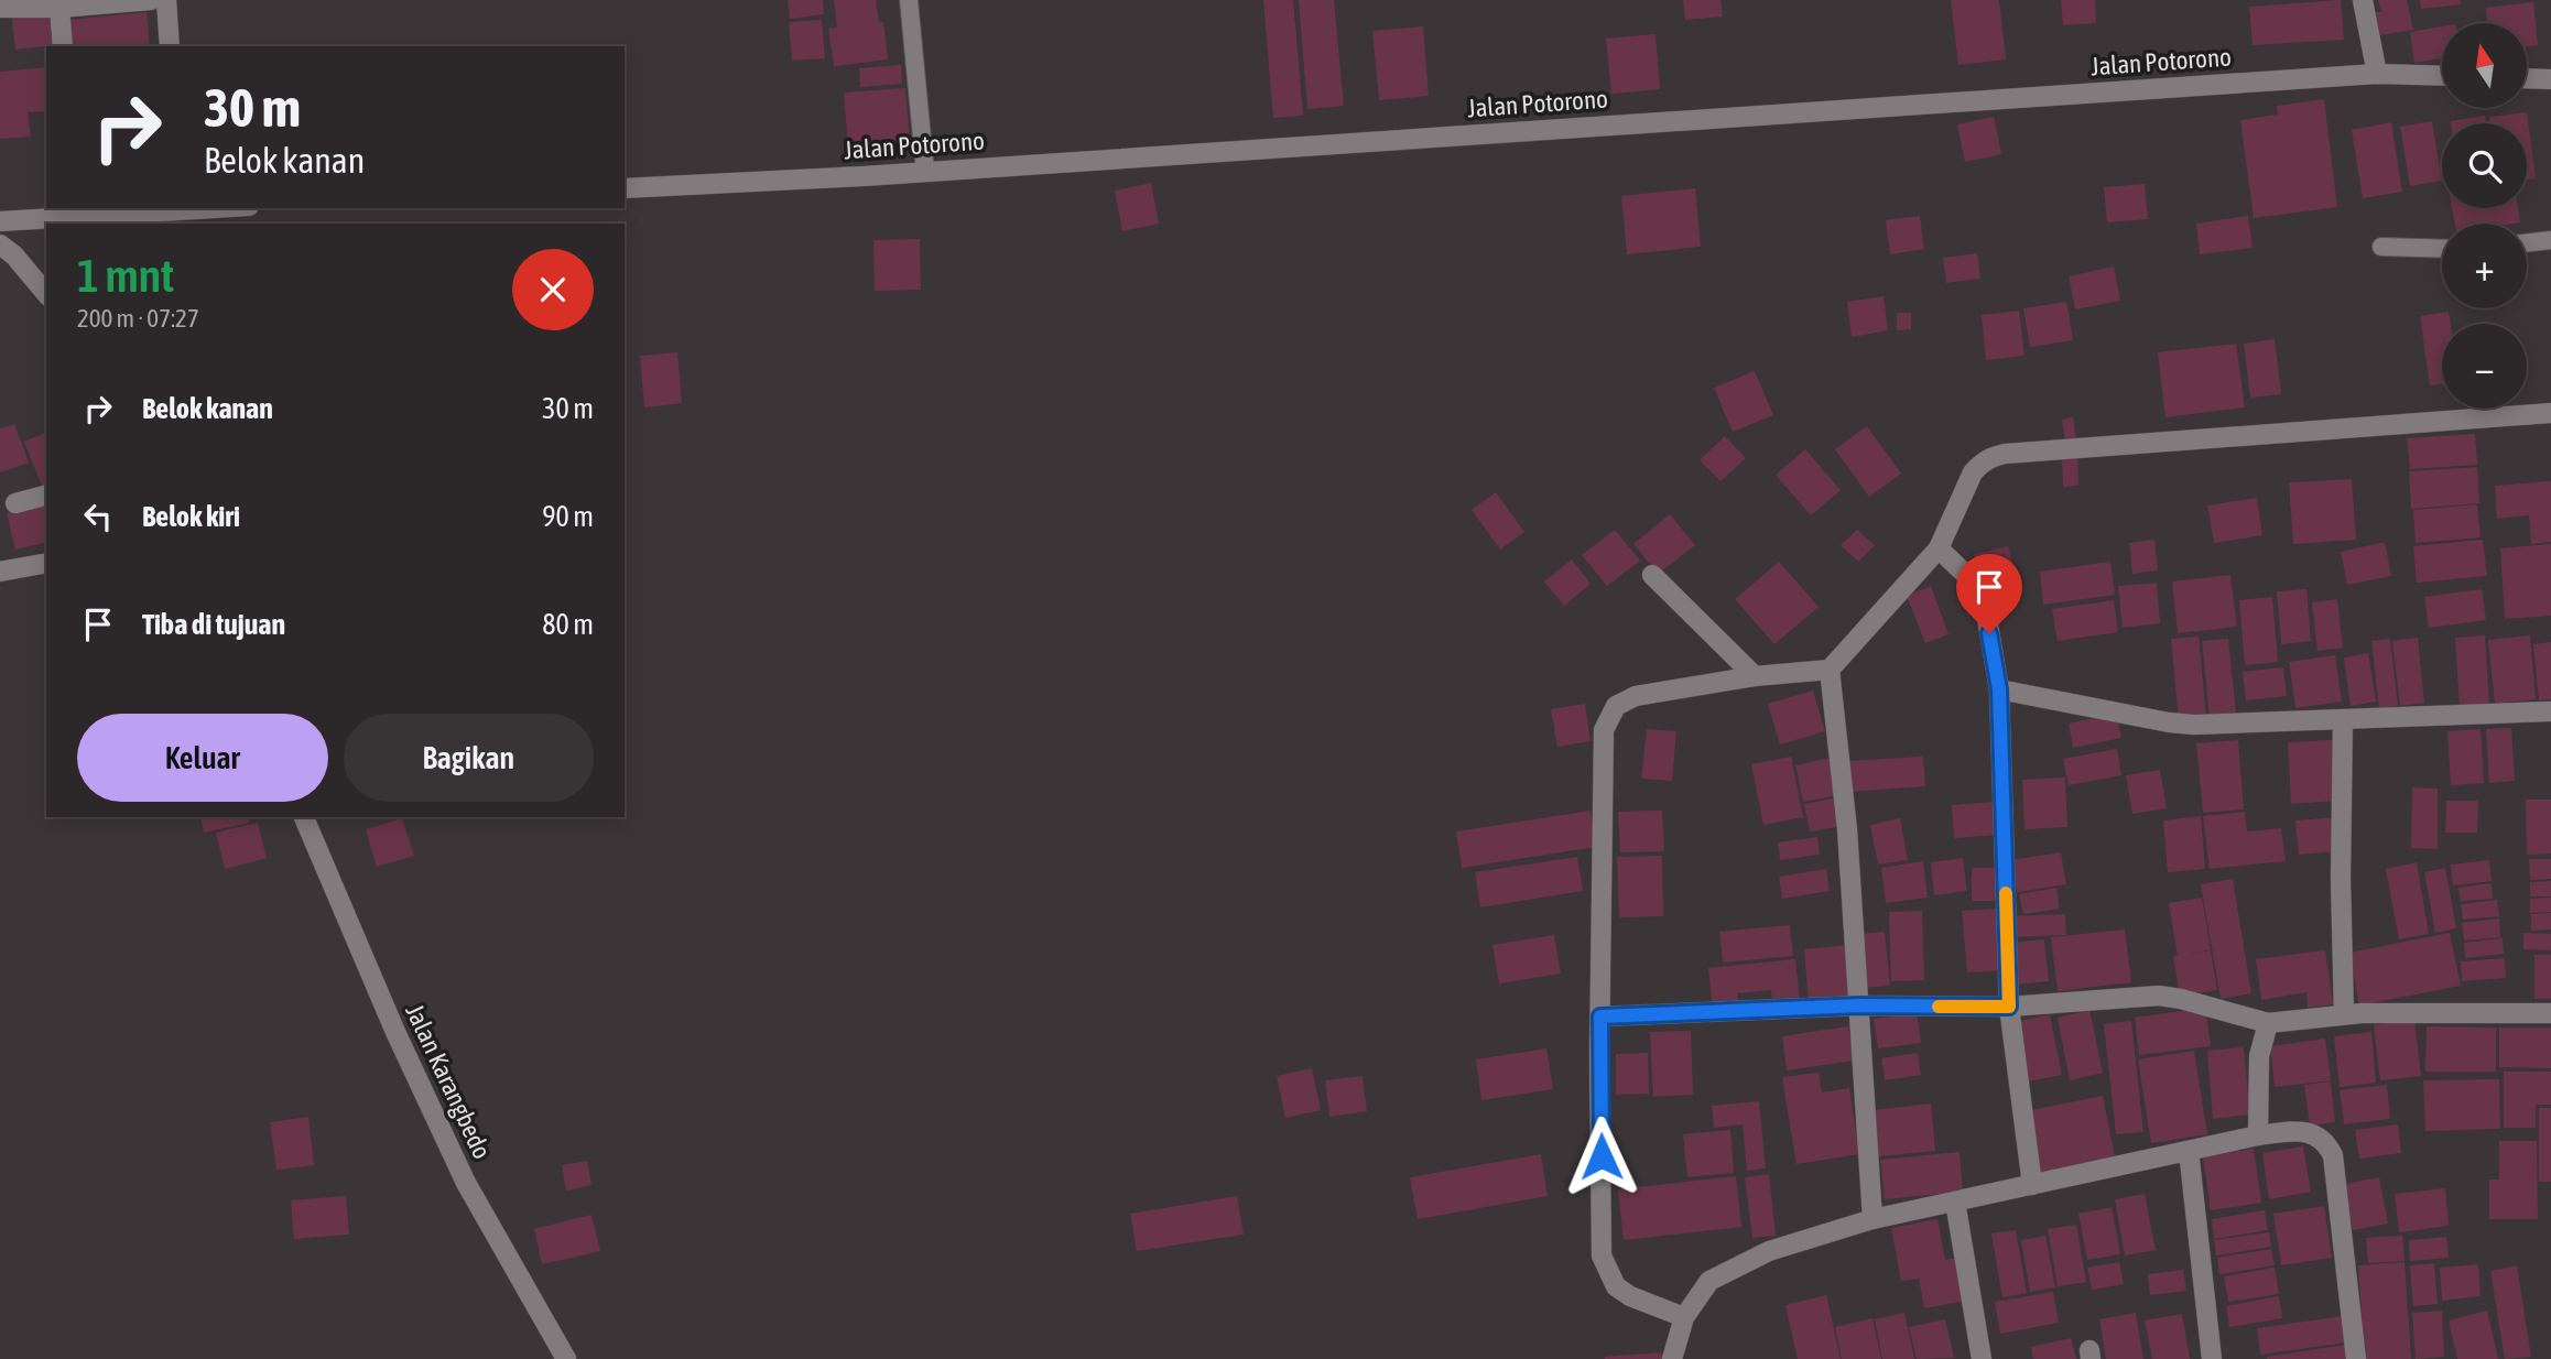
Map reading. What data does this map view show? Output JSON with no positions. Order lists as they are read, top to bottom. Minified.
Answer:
{"streets":{"street":["Jalan Potorono","Jalan Karangbedo"]},"north":"top","page":{"map_buttons":["+","−"],"turn":["30 m","Belok kanan"],"heading":["1 mnt","200 m · 07:27"],"list":[{"name":"Belok kanan","value":"30 m"},{"name":"Belok kiri","value":"90 m"},{"name":"Tiba di tujuan","value":"80 m"}],"buttons":["Keluar","Bagikan"]}}
